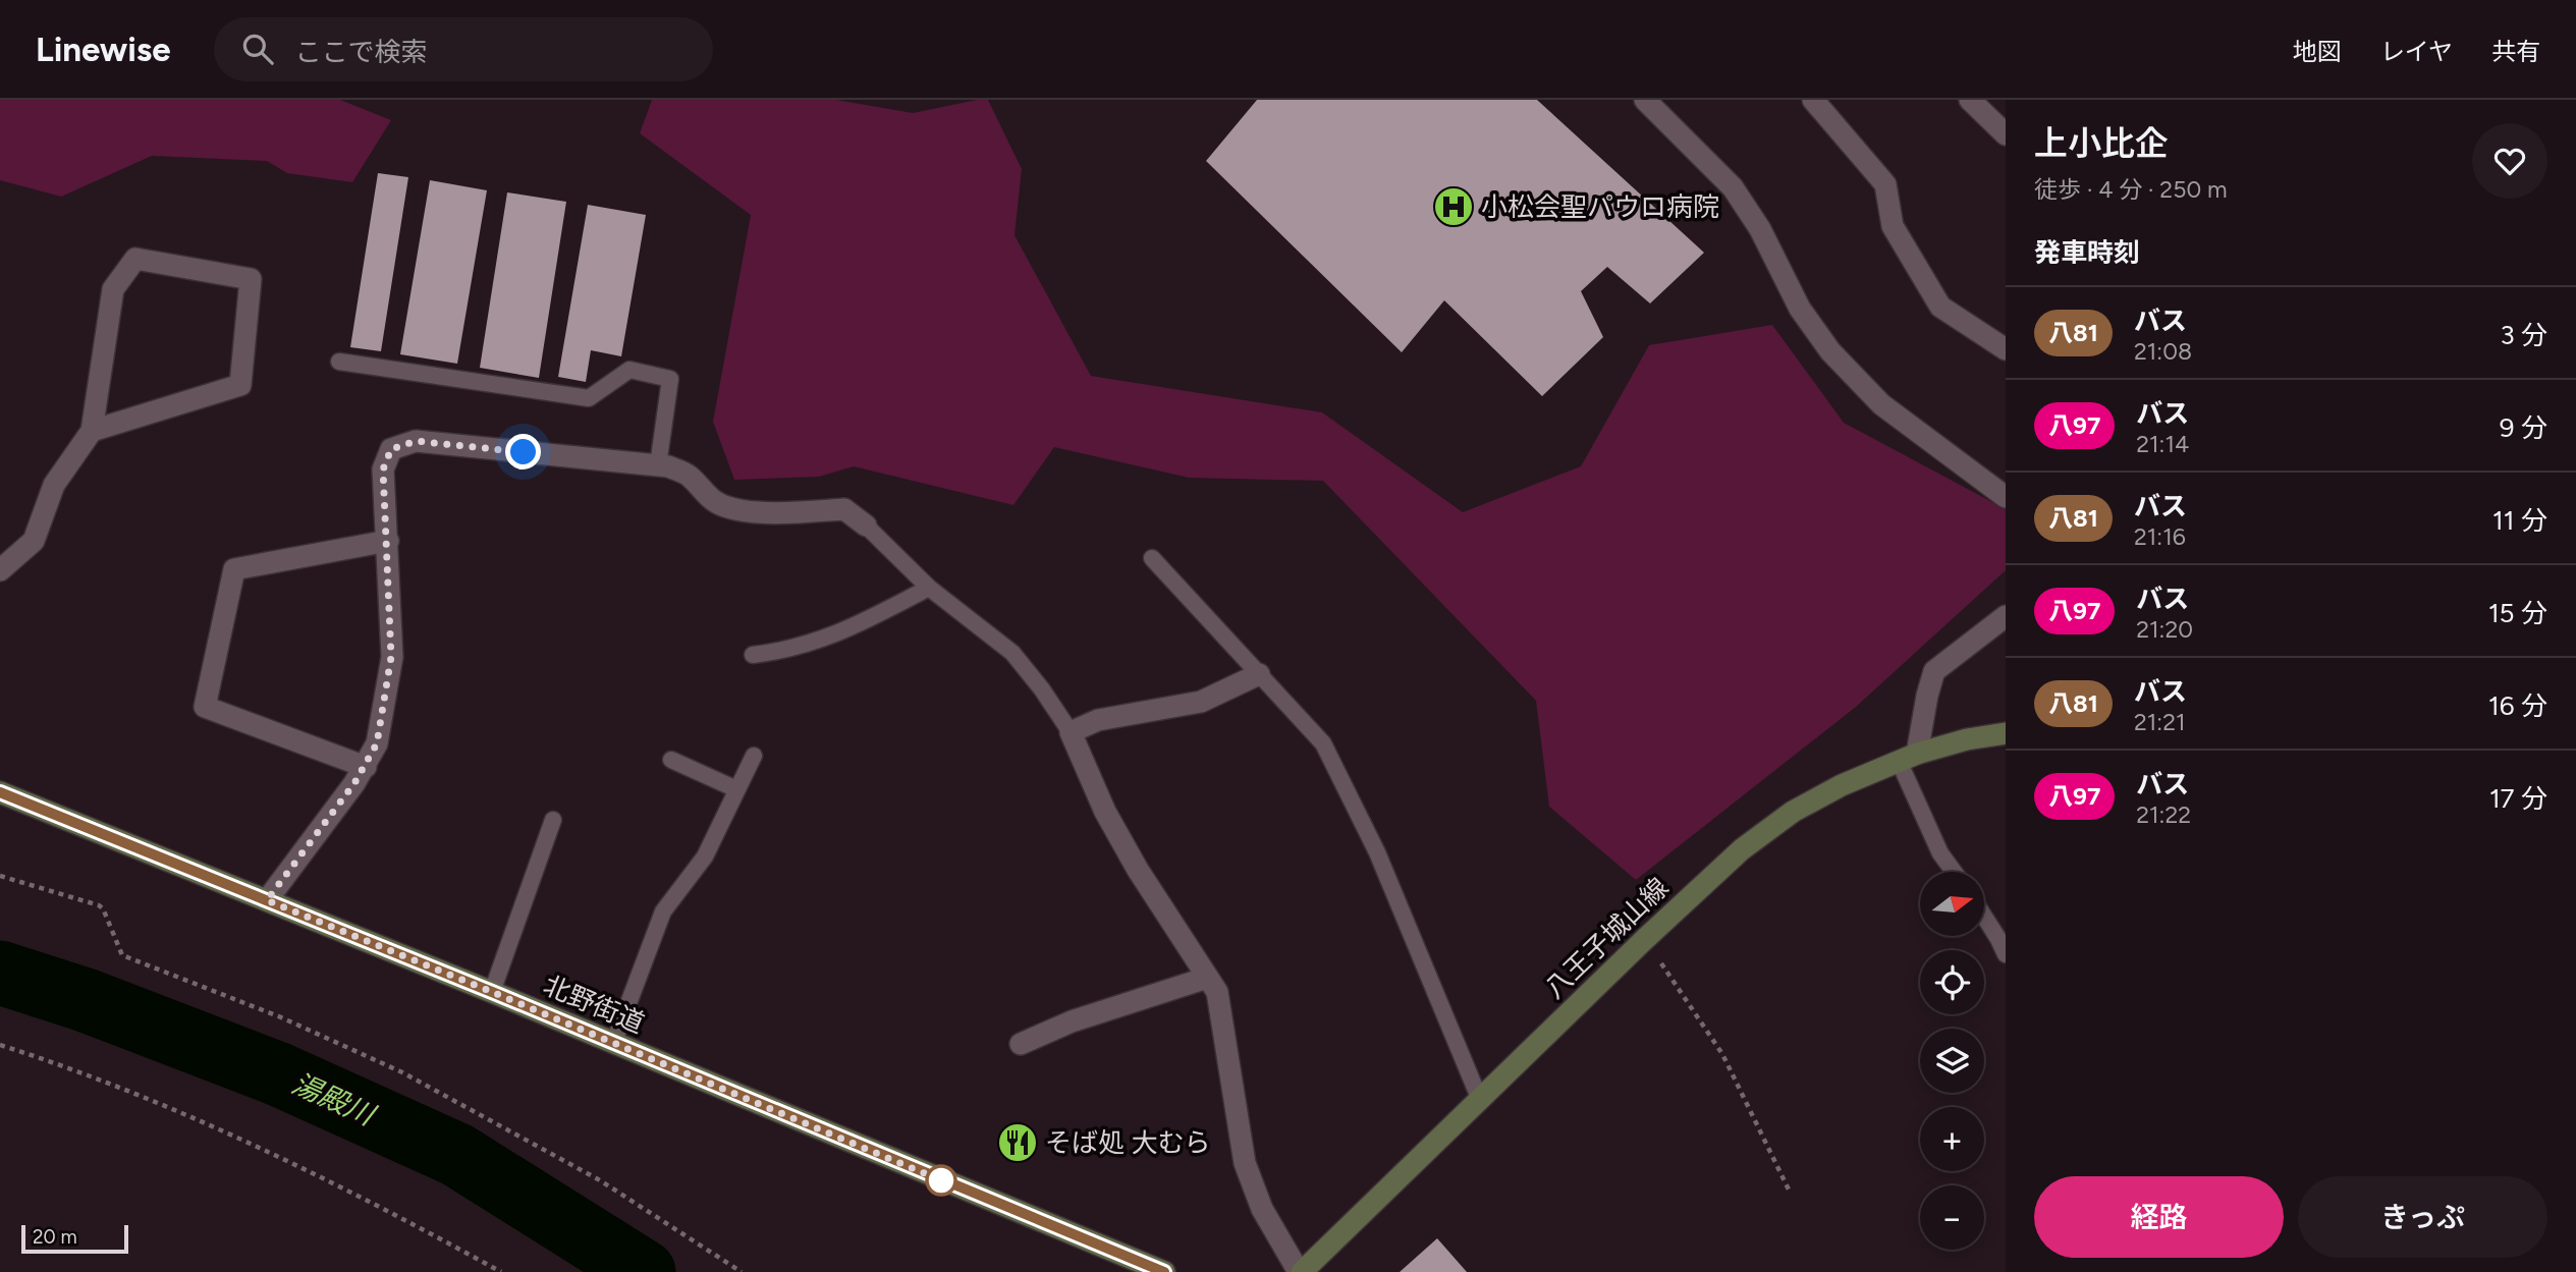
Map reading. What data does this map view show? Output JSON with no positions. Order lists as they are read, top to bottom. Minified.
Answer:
{"streets":{"main road":["八王子城山線","北野街道"]},"water":["湯殿川"],"places":{"hospital":["小松会聖パウロ病院"],"restaurant":["そば処 大むら"]},"lines":["bus line 八81"],"scale_bar":"20 m","north":"right","page":{"header":"Linewise","search":"ここで検索","nav":["地図","レイヤ","共有"],"heading":[["上小比企","徒歩 · 4 分 · 250 m"],"発車時刻"],"list":[{"mark":"八81","name":"バス","note":"21:08","value":"3 分"},{"mark":"八97","name":"バス","note":"21:14","value":"9 分"},{"mark":"八81","name":"バス","note":"21:16","value":"11 分"},{"mark":"八97","name":"バス","note":"21:20","value":"15 分"},{"mark":"八81","name":"バス","note":"21:21","value":"16 分"},{"mark":"八97","name":"バス","note":"21:22","value":"17 分"}],"map_buttons":["+","−"],"buttons":["経路","きっぷ"],"scale":"20 m"}}
